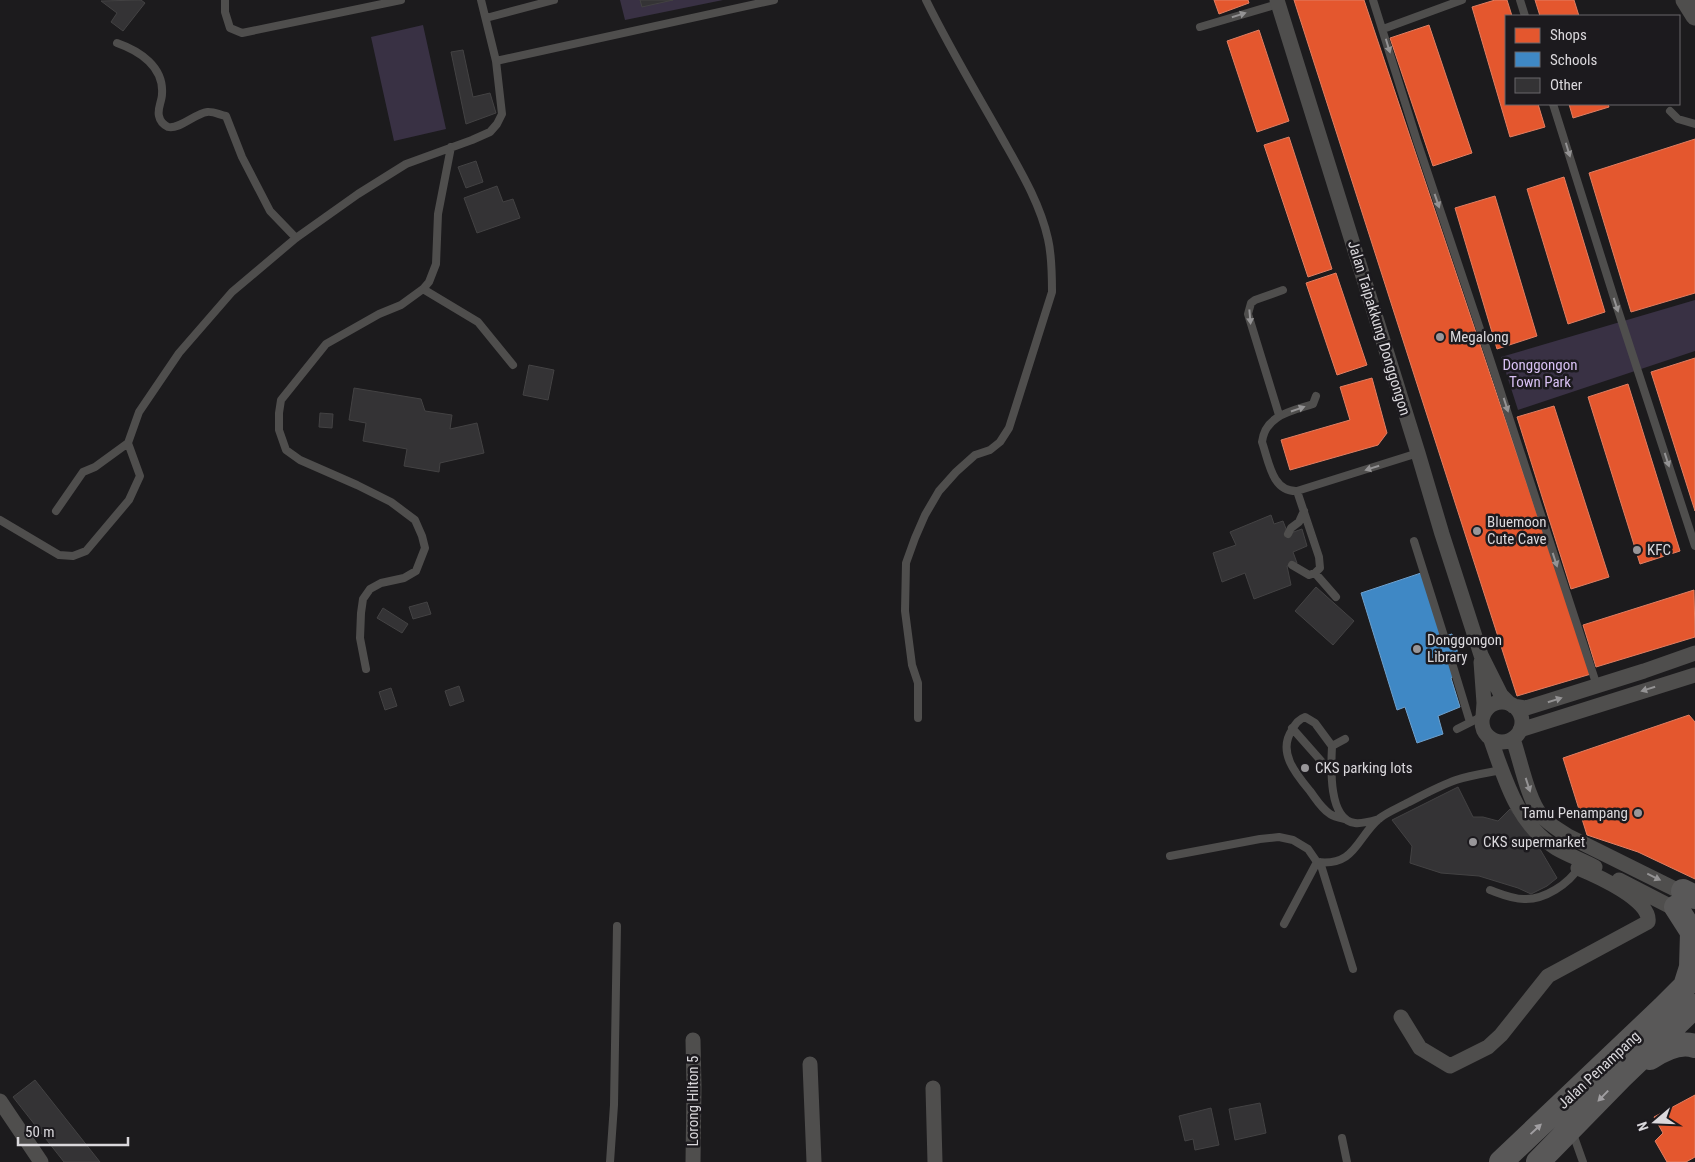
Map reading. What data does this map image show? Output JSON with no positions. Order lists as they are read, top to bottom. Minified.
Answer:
{"streets":{"main road":["Jalan Penampang"],"street":["Jalan Taipakkung Donggongon","Lorong Hilton 5"]},"parks":["Donggongon Town Park"],"places":["Megalong","Bluemoon Cute Cave","KFC","Donggongon Library","CKS parking lots","Tamu Penampang","CKS supermarket"],"legend":["Shops","Schools","Other"],"scale_bar":"50 m","north":"left"}
